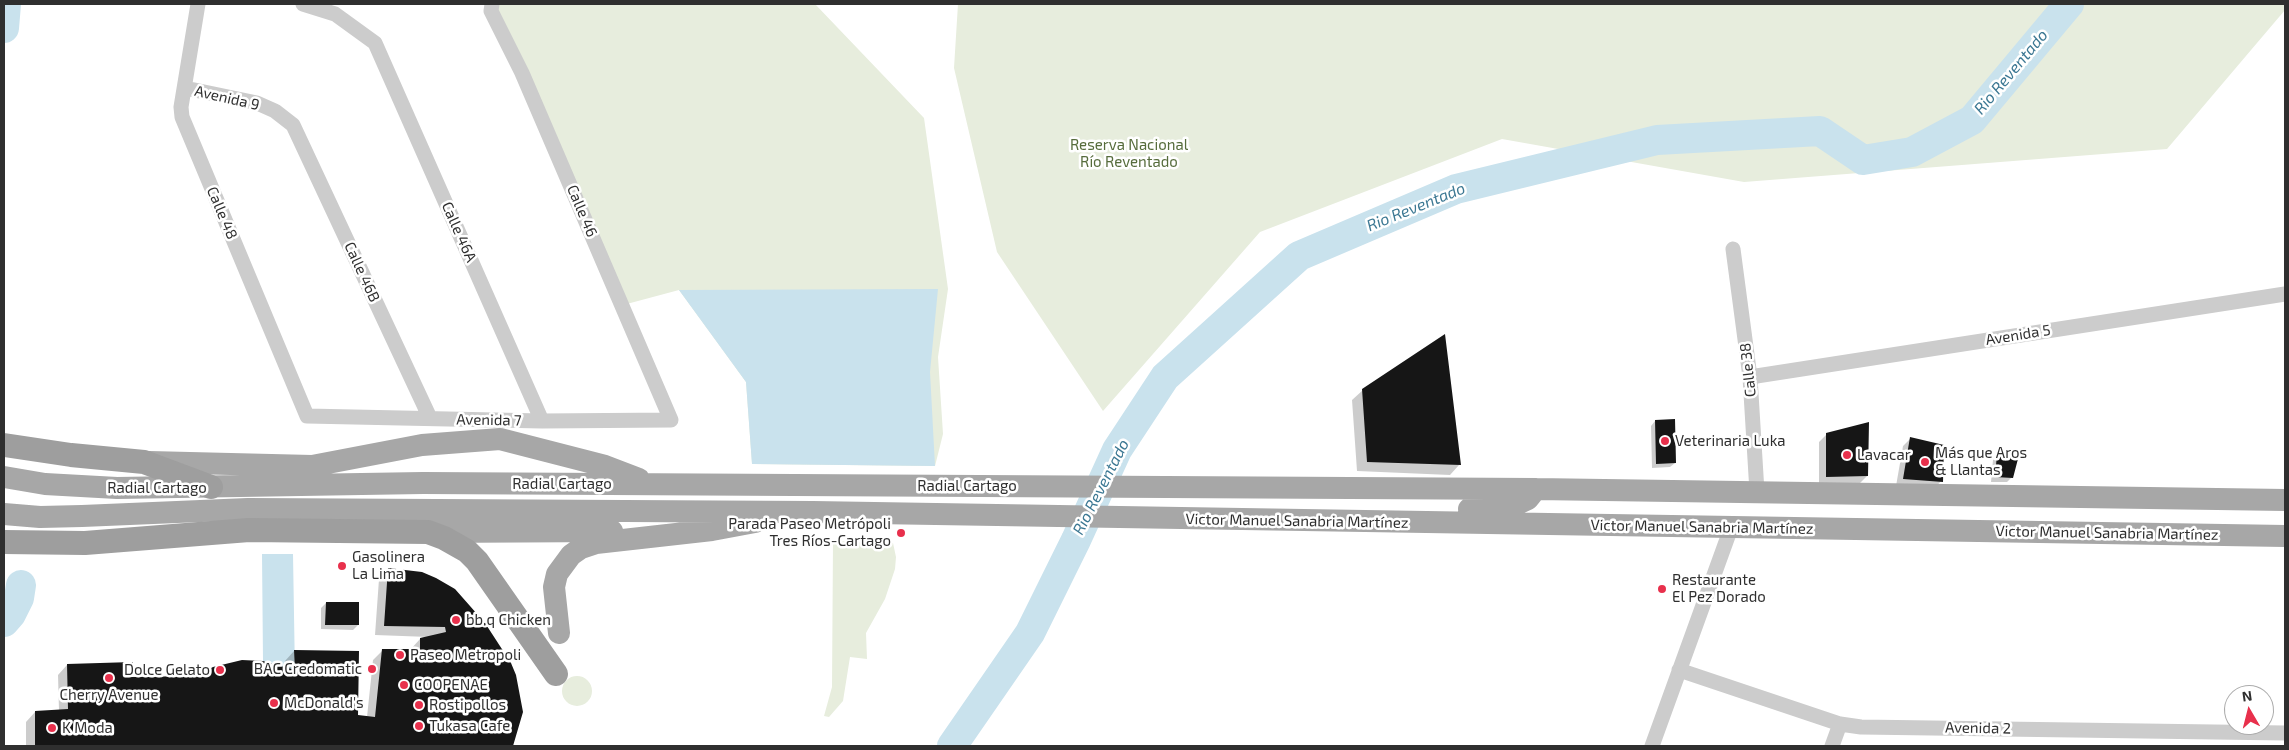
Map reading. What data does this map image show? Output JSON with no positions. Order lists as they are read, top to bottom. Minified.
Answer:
{"streets":{"main road":["Radial Cartago","Victor Manuel Sanabria Martínez"],"street":["Avenida 9","Calle 46","Calle 48","Calle 46A","Calle 46B","Avenida 5","Calle 38","Avenida 7","Avenida 2"]},"crossings":[["Avenida 9","Calle 48"],["Avenida 9","Calle 46B"],["Calle 46","Avenida 7"],["Calle 48","Avenida 7"],["Calle 46A","Avenida 7"],["Calle 46B","Avenida 7"],["Avenida 5","Calle 38"],["Radial Cartago","Victor Manuel Sanabria Martínez"]],"water":["Rio Reventado"],"parks":["Reserva Nacional Río Reventado"],"places":["Veterinaria Luka","Lavacar","Más que Aros & Llantas","Parada Paseo Metrópoli Tres Ríos-Cartago","Gasolinera La Lima","Restaurante El Pez Dorado","bb.q Chicken","Paseo Metropoli","BAC Credomatic","Dolce Gelato","Cherry Avenue","COOPENAE","McDonald's","Rostipollos","Tukasa Cafe","K Moda"],"north":"top"}
